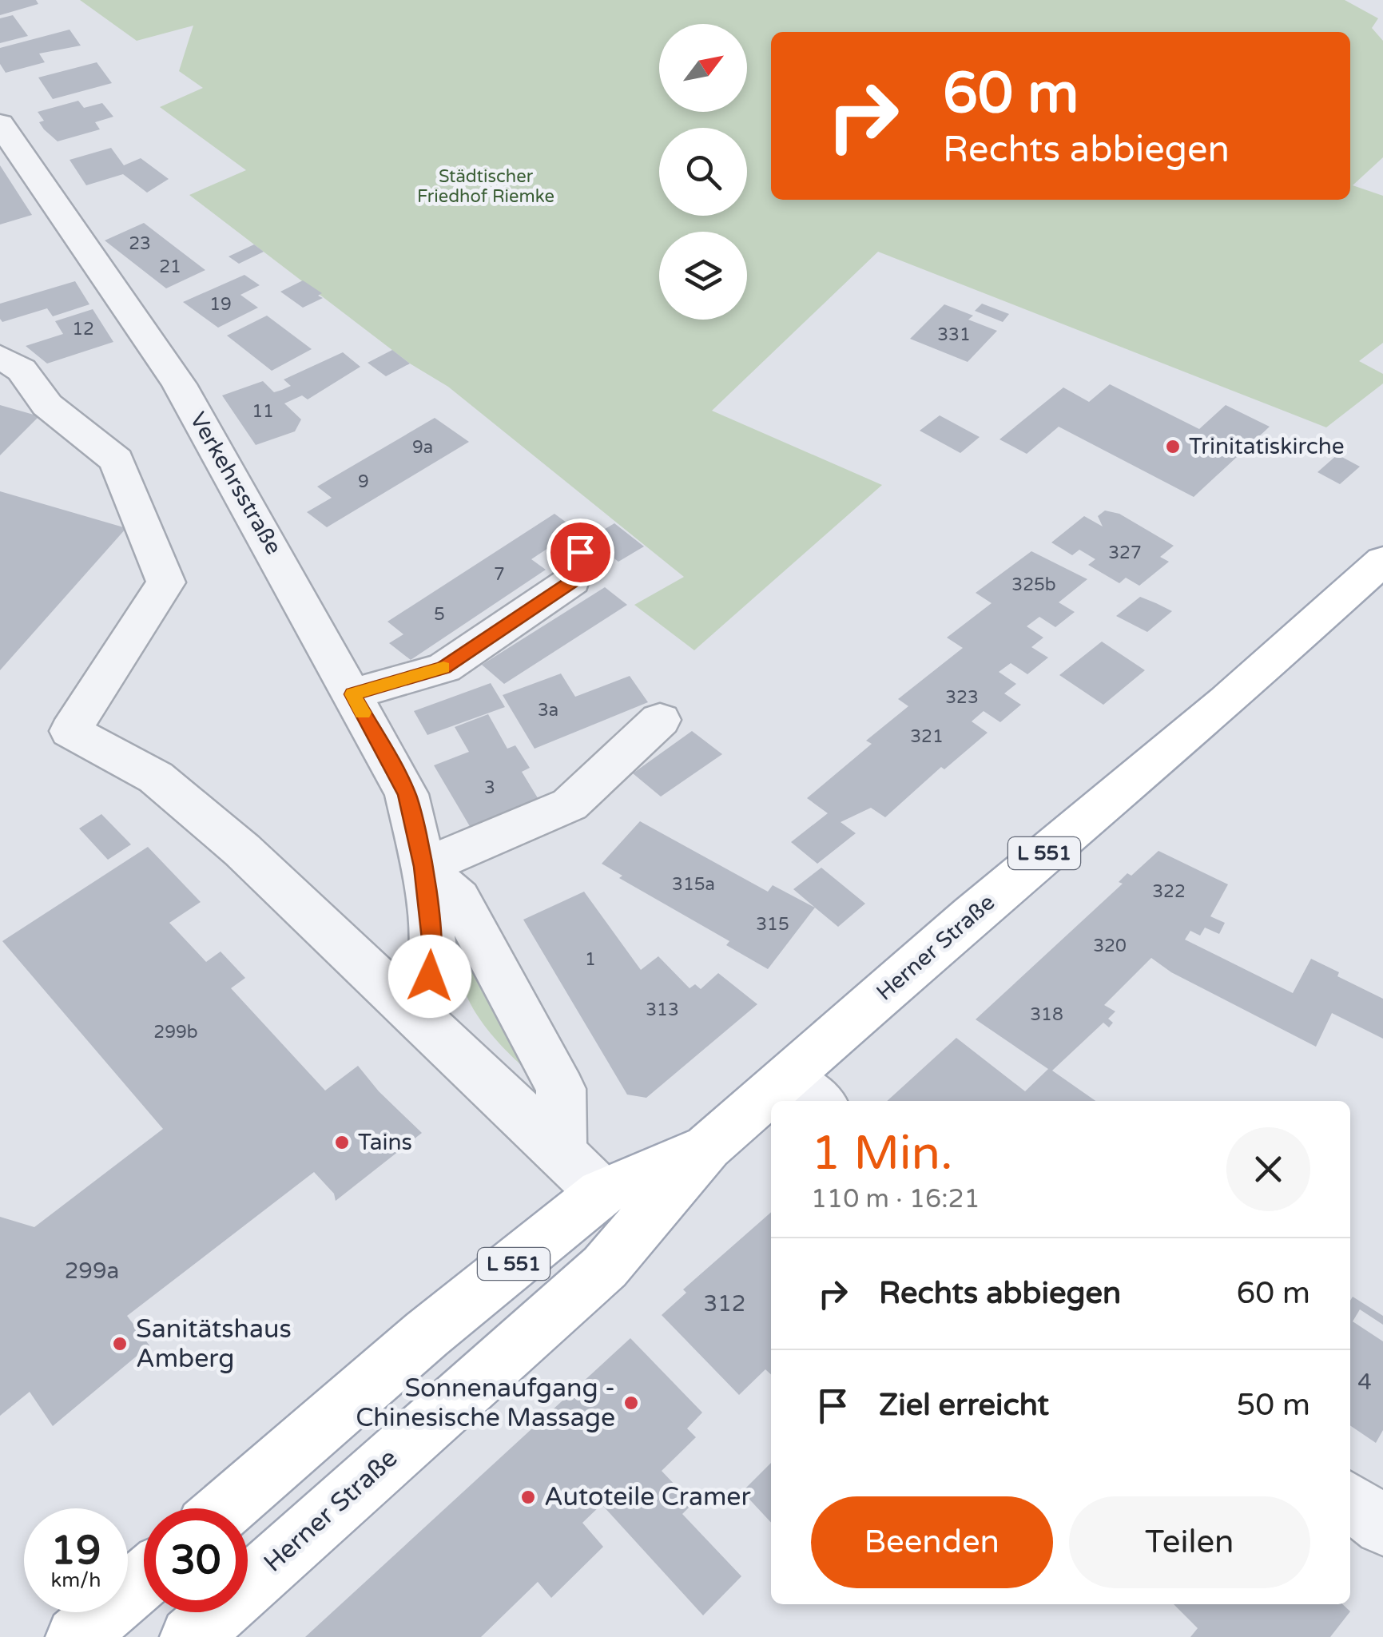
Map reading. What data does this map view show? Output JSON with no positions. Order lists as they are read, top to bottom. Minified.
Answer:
{"streets":{"main road":["L 551","Herner Straße"],"street":["Verkehrsstraße"]},"crossings":[["L 551","Herner Straße"]],"parks":["Städtischer Friedhof Riemke"],"places":["Trinitatiskirche","Tains","Sanitätshaus Amberg","Sonnenaufgang - Chinesische Massage","Autoteile Cramer"],"house_numbers":["23","21","19","12","331","11","9a","9","327","7","325b","5","323","3a","321","3","315a","322","315","320","1","313","318","299b","299a","312","4"],"north":"top right","page":{"turn":["60 m","Rechts abbiegen"],"heading":["1 Min.","110 m · 16:21"],"list":[{"name":"Rechts abbiegen","value":"60 m"},{"name":"Ziel erreicht","value":"50 m"}],"buttons":["Beenden","Teilen"],"speed":"19 km/h","limit":"30"}}
